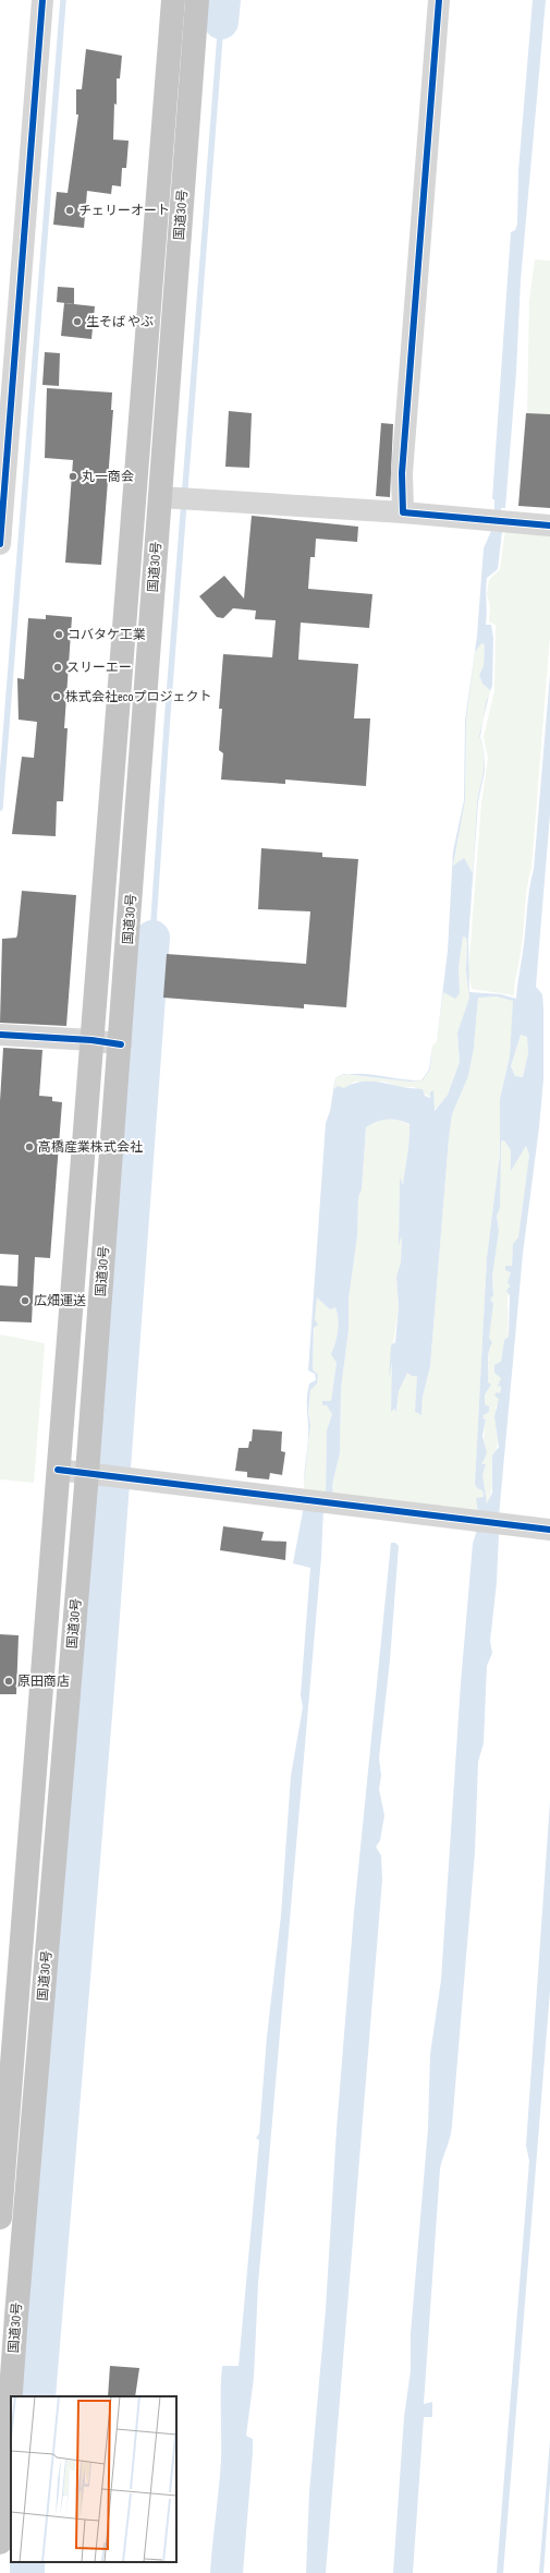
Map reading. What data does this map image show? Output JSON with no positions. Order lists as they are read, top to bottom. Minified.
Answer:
{"streets":{"highway":["国道30号"]},"places":["チェリーオート","生そば やぶ","丸一商会","コバタケ工業","スリーエー","株式会社ecoプロジェクト","高橋産業株式会社","広畑運送","原田商店"]}
